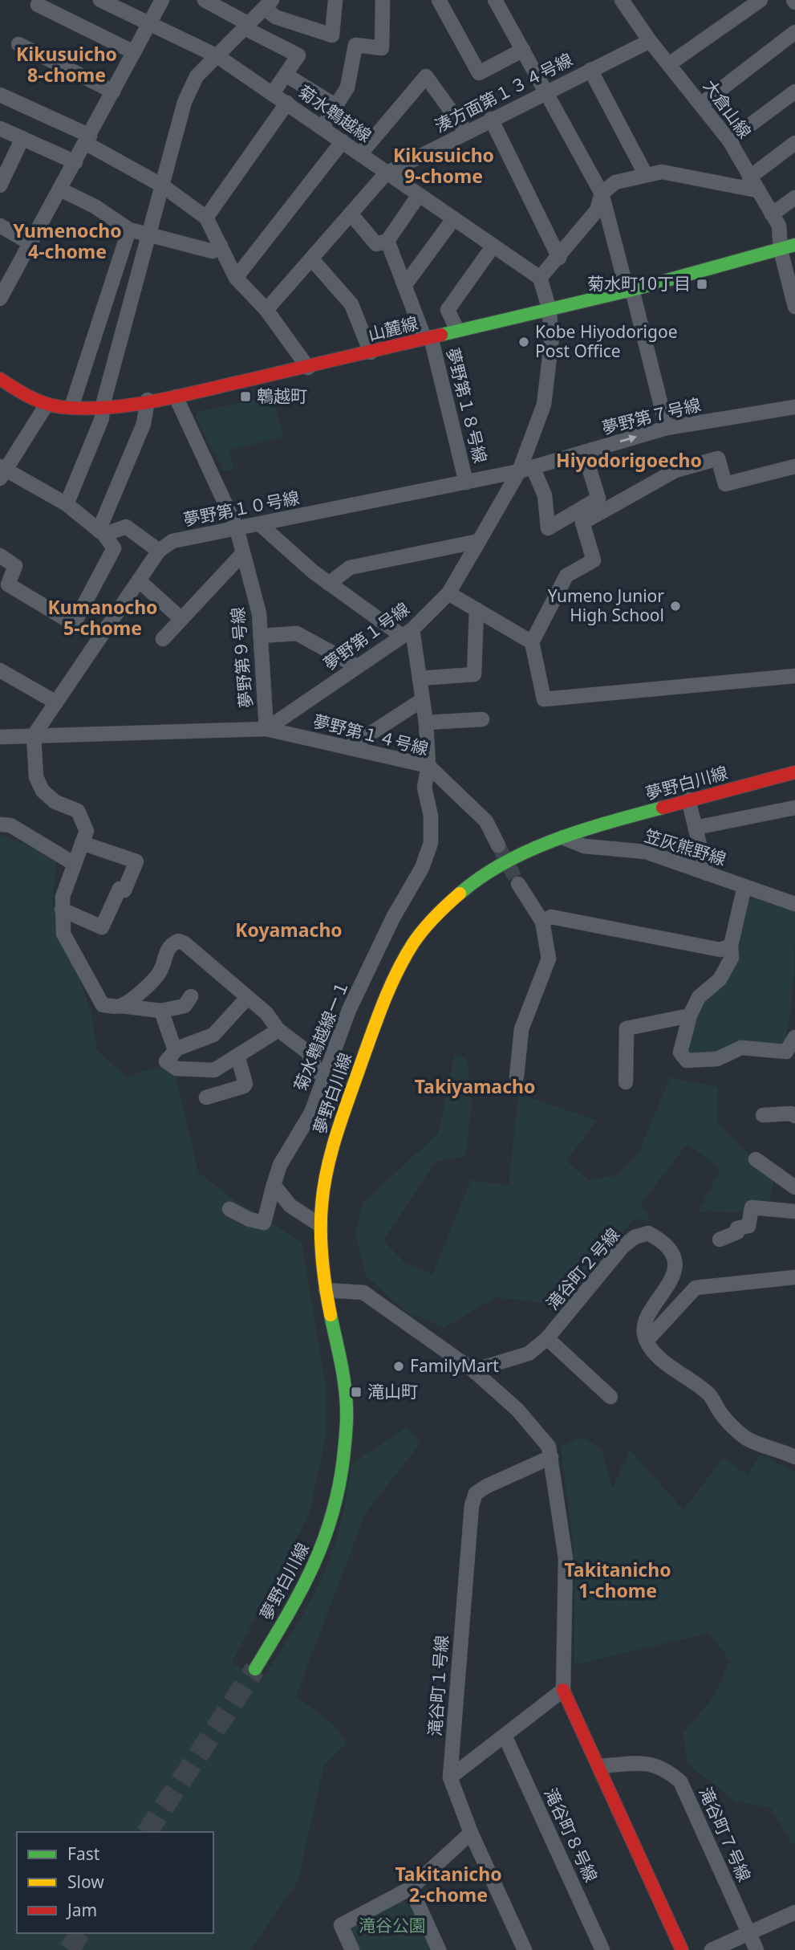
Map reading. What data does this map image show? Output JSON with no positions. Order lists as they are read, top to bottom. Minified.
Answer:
{"streets":{"street":["湊方面第１３４号線","大倉山線","菊水鵯越線","山麓線","夢野第１８号線","夢野第７号線","夢野第１０号線","夢野第１号線","夢野第９号線","夢野第１４号線","夢野白川線","笠灰熊野線","菊水鵯越線ー１","滝谷町２号線","滝谷町１号線","滝谷町７号線","滝谷町８号線"]},"crossings":[["湊方面第１３４号線","大倉山線"],["湊方面第１３４号線","菊水鵯越線"],["大倉山線","山麓線"],["山麓線","夢野第１８号線"],["山麓線","夢野第１号線"],["山麓線","夢野第９号線"],["夢野第１８号線","夢野第１０号線"],["夢野第７号線","夢野第１０号線"],["夢野第７号線","夢野第１号線"],["夢野第１０号線","夢野第１号線"],["夢野第１０号線","夢野第９号線"],["夢野第１号線","夢野第９号線"],["夢野第１号線","夢野第１４号線"],["夢野第１号線","菊水鵯越線ー１"],["夢野第９号線","夢野第１４号線"],["夢野第１４号線","菊水鵯越線ー１"],["夢野白川線","笠灰熊野線"]],"districts":["Kikusuicho 8-chome","Kikusuicho 9-chome","Yumenocho 4-chome","Hiyodorigoecho","Kumanocho 5-chome","Koyamacho","Takiyamacho","Takitanicho 1-chome","Takitanicho 2-chome"],"parks":["滝谷公園"],"places":{"transit":["菊水町10丁目","鵯越町","滝山町"],"other":["Kobe Hiyodorigoe Post Office","Yumeno Junior High School","FamilyMart"]},"legend":["Fast","Slow","Jam"]}
